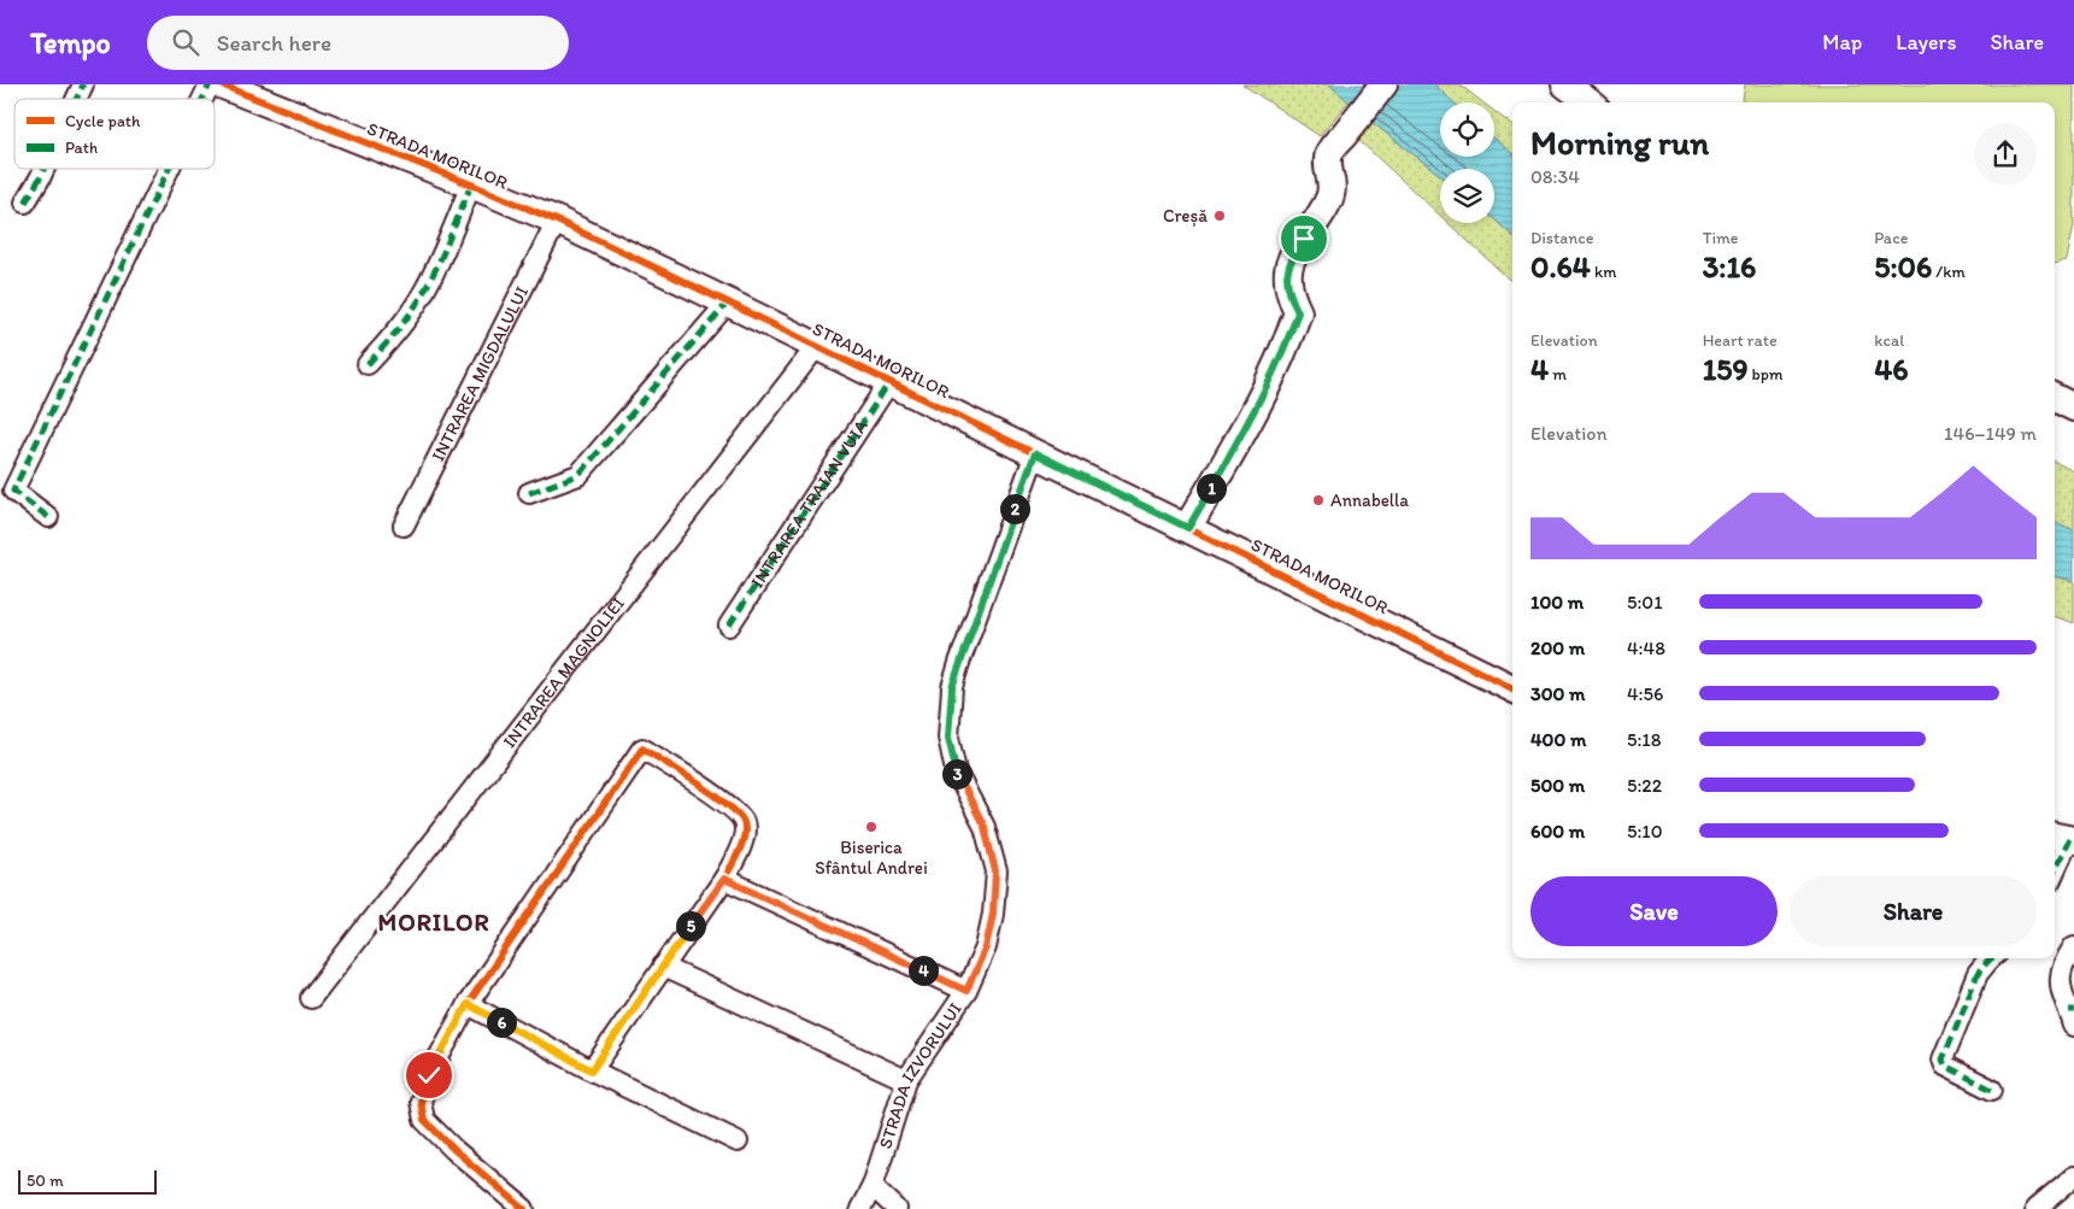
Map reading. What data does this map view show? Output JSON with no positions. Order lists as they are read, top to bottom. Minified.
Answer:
{"streets":{"street":["STRADA MORILOR","INTRAREA MIGDALULUI","INTRAREA TRAIAN VUIA","INTRAREA MAGNOLIEI","STRADA IZVORULUI"]},"crossings":[["STRADA MORILOR","INTRAREA MIGDALULUI"],["STRADA MORILOR","INTRAREA TRAIAN VUIA"],["STRADA MORILOR","INTRAREA MAGNOLIEI"],["STRADA MORILOR","STRADA IZVORULUI"]],"districts":["MORILOR"],"places":["Creșă","Annabella","Biserica Sfântul Andrei"],"legend":["Cycle path","Path"],"scale_bar":"50 m","page":{"header":"Tempo","search":"Search here","nav":["Map","Layers","Share"],"heading":["Morning run","08:34"],"stats":[["Distance","0.64 km"],["Time","3:16"],["Pace","5:06 /km"],["Elevation","4 m"],["Heart rate","159 bpm"],["kcal","46"]],"chart":["Elevation","146–149 m"],"pins":["1","2","3","5","4","6"],"list":[{"name":"100 m","note":"5:01"},{"name":"200 m","note":"4:48"},{"name":"300 m","note":"4:56"},{"name":"400 m","note":"5:18"},{"name":"500 m","note":"5:22"},{"name":"600 m","note":"5:10"}],"buttons":["Save","Share"],"scale":"50 m"}}
